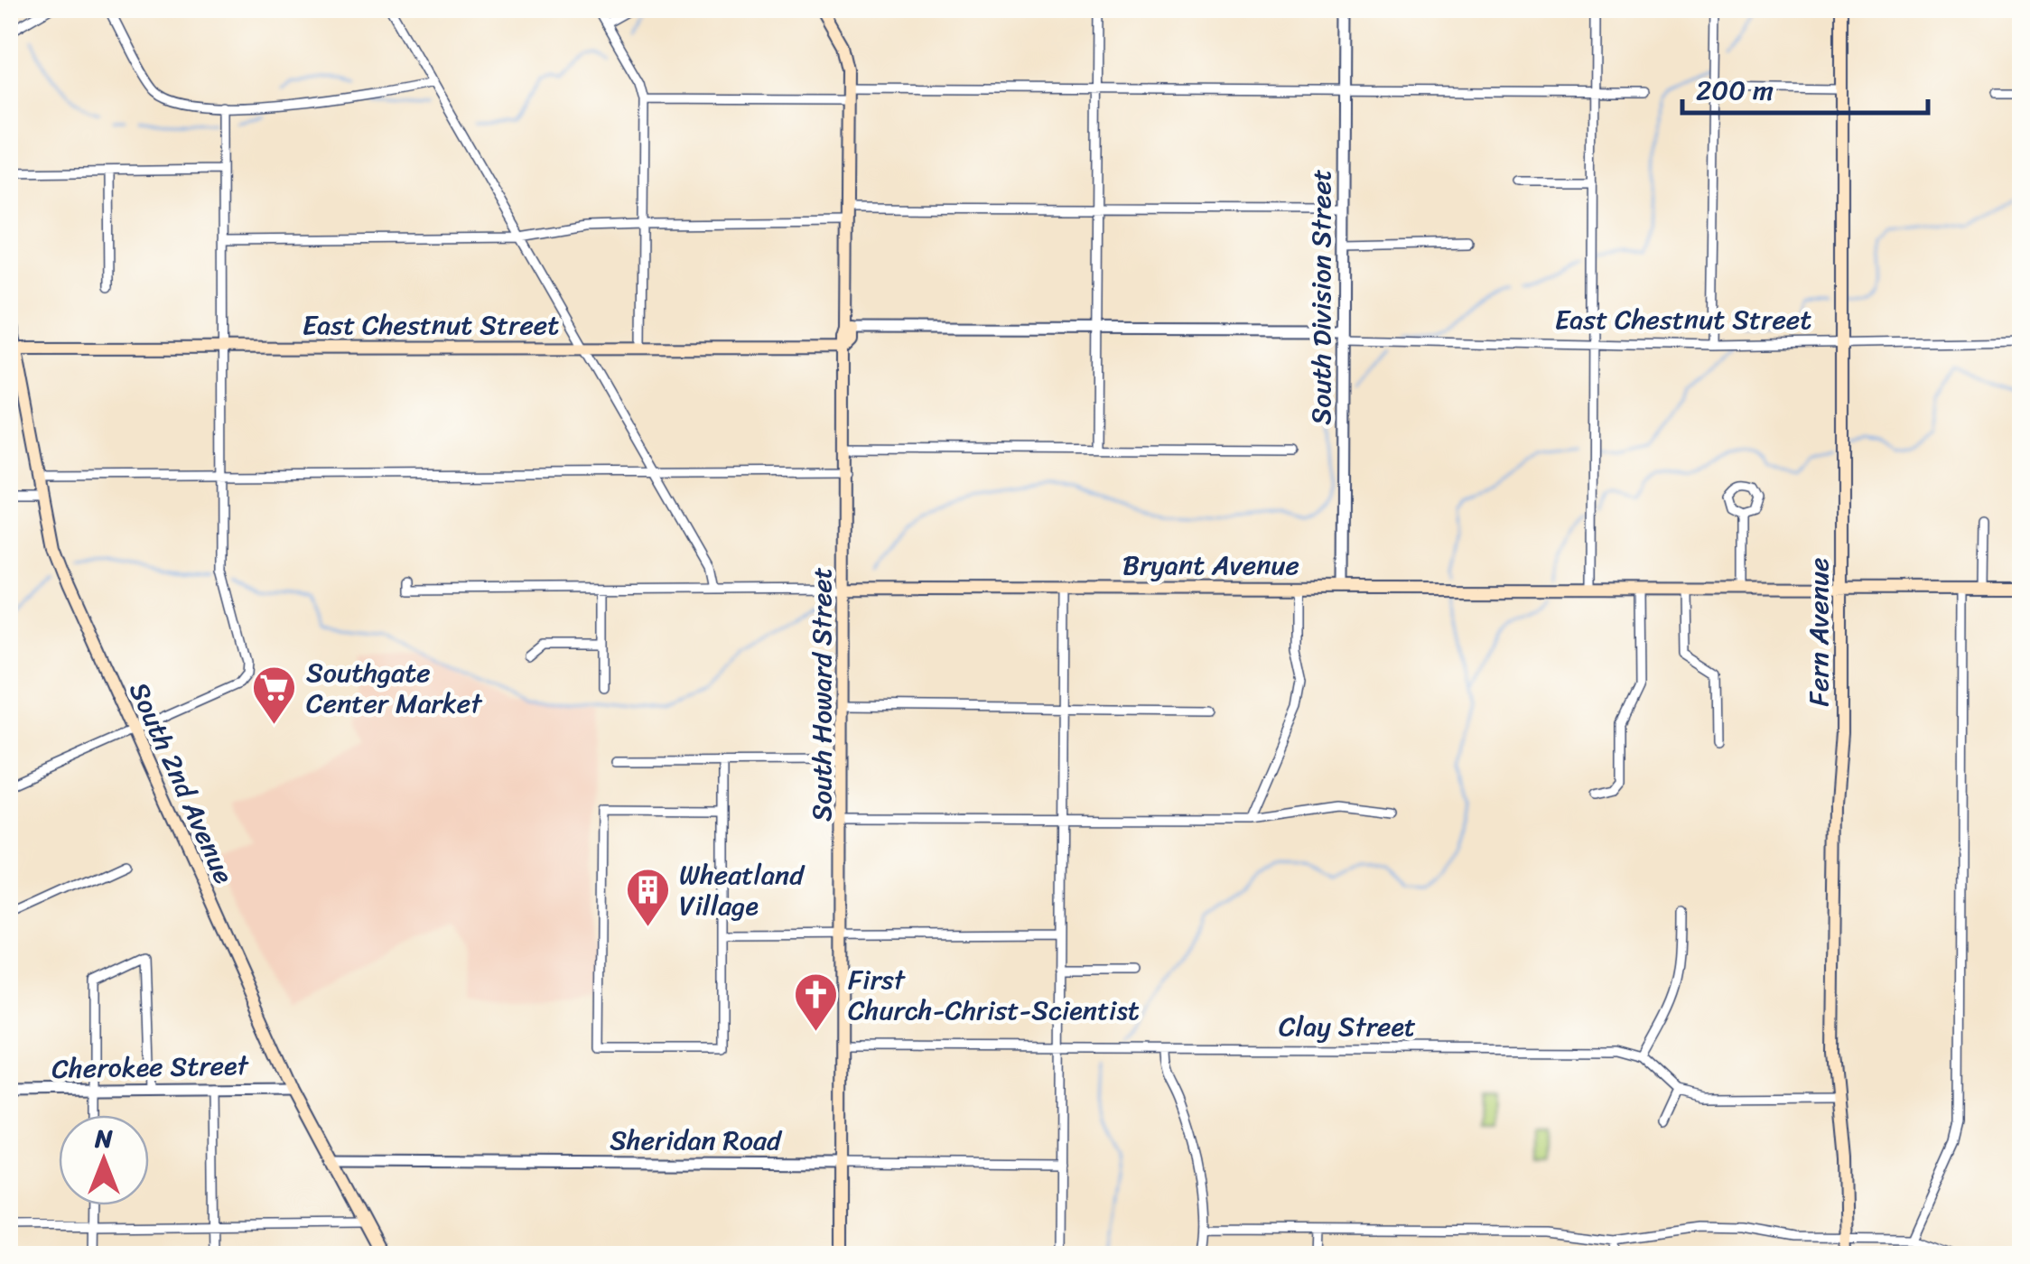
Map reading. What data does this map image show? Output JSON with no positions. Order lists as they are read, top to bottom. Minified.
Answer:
{"streets":{"main road":["East Chestnut Street","Bryant Avenue","Fern Avenue","South Howard Street","South 2nd Avenue"],"street":["South Division Street","Clay Street","Cherokee Street","Sheridan Road"]},"crossings":[["South Division Street","East Chestnut Street"],["South Division Street","Bryant Avenue"],["East Chestnut Street","Fern Avenue"],["East Chestnut Street","South Howard Street"],["East Chestnut Street","South 2nd Avenue"],["Bryant Avenue","Fern Avenue"],["Bryant Avenue","South Howard Street"],["South Howard Street","Clay Street"],["South Howard Street","Sheridan Road"],["South 2nd Avenue","Cherokee Street"],["South 2nd Avenue","Sheridan Road"]],"places":{"supermarket":["Southgate Center Market"],"building":["Wheatland Village"],"church":["First Church-Christ-Scientist"]},"scale_bar":"200 m","north":"top"}
